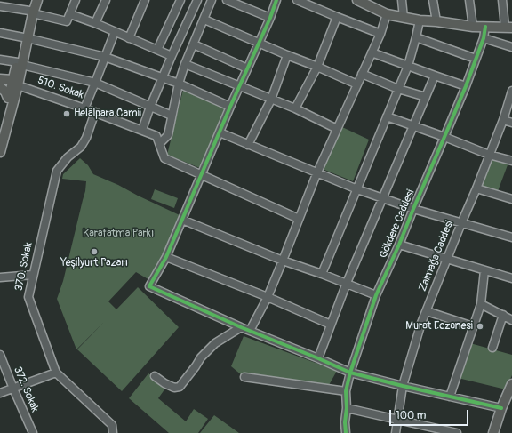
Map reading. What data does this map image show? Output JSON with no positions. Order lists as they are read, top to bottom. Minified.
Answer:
{"streets":{"main road":["510. Sokak"],"street":["Gökdere Caddesi","Zaimağa Caddesi","370. Sokak","372. Sokak"]},"crossings":[["510. Sokak","370. Sokak"]],"parks":["Karafatma Parkı"],"places":["Helâlpara Camii","Yeşilyurt Pazarı","Murat Eczanesi"],"scale_bar":"100 m"}
